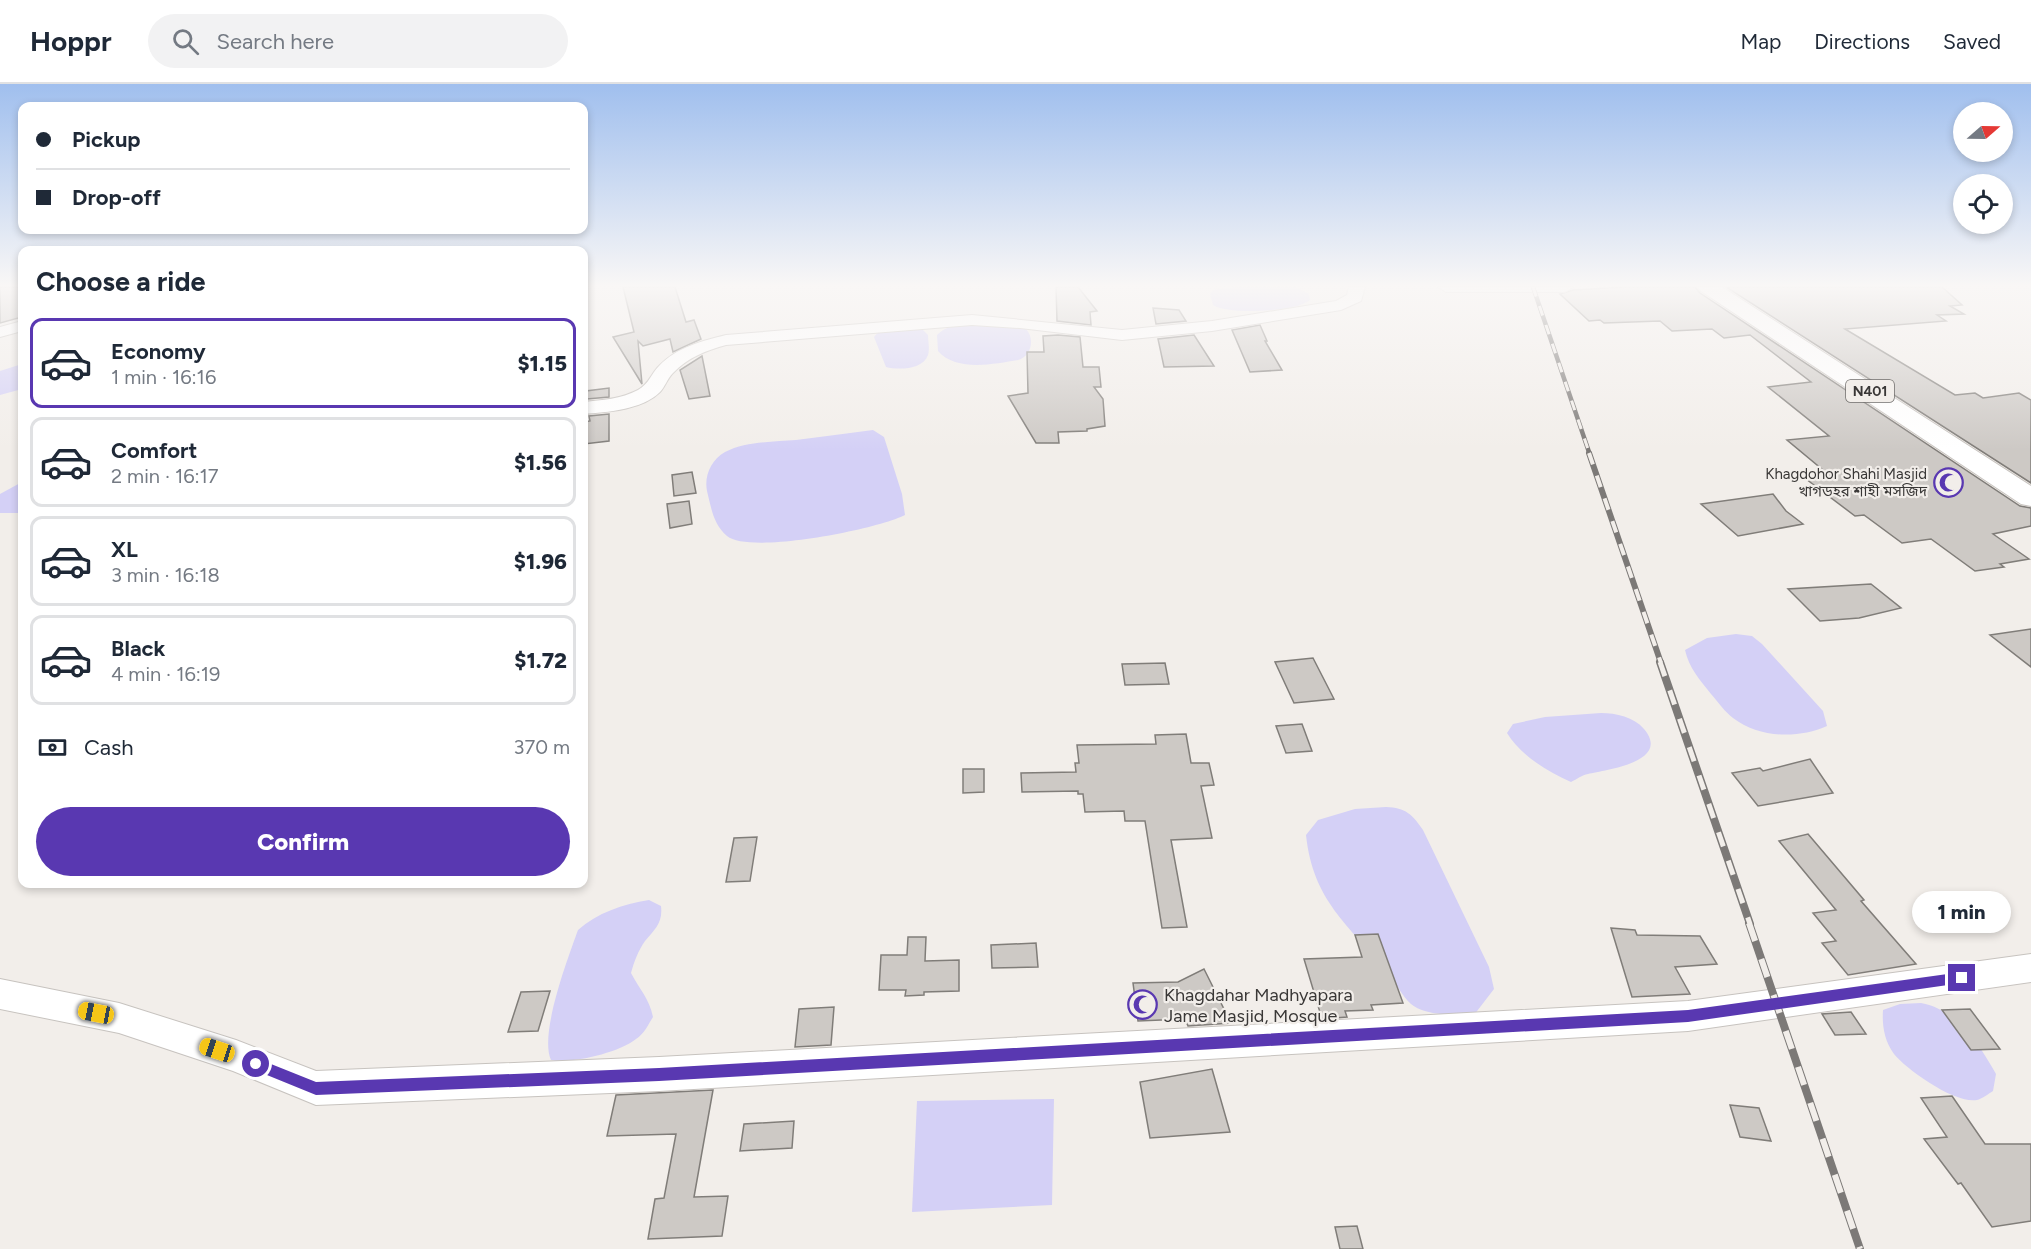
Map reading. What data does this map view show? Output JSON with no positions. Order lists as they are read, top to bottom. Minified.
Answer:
{"streets":{"highway":["N401"]},"places":{"mosque":["Khagdohor Shahi Masjid খাগডহর শাহী মসজিদ","Khagdahar Madhyapara Jame Masjid, Mosque"]},"north":"right","page":{"header":"Hoppr","search":"Search here","nav":["Map","Directions","Saved"],"banner":["Pickup","Drop-off"],"heading":"Choose a ride","list":[{"name":"Economy","note":"1 min · 16:16","value":"$1.15"},{"name":"Comfort","note":"2 min · 16:17","value":"$1.56"},{"name":"XL","note":"3 min · 16:18","value":"$1.96"},{"name":"Black","note":"4 min · 16:19","value":"$1.72"}],"pay":["Cash","370 m"],"buttons":"Confirm","bubble":"1 min"}}
